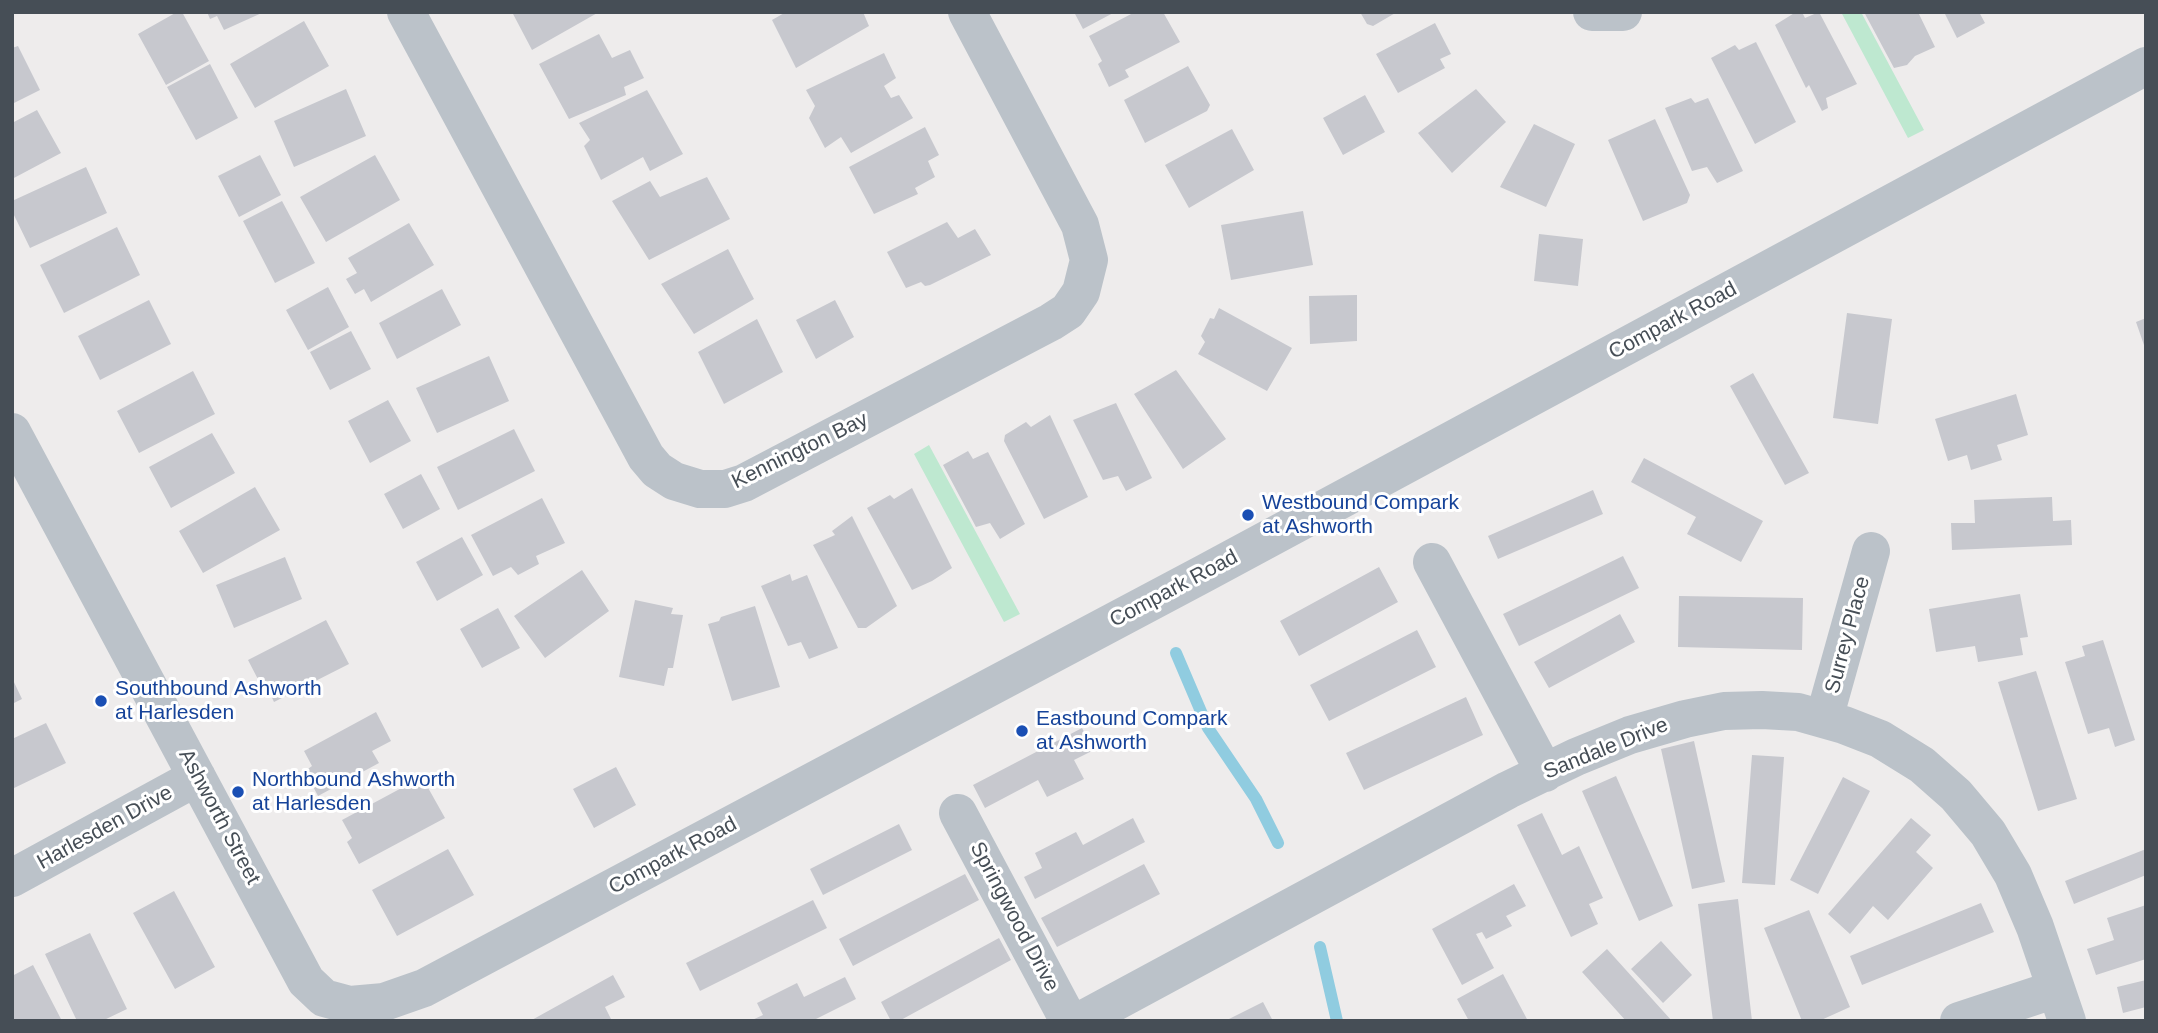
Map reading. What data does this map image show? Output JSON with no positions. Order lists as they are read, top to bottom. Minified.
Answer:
{"streets":{"street":["Compark Road","Kennington Bay","Surrey Place","Sandale Drive","Ashworth Street","Harlesden Drive","Springwood Drive"]},"crossings":[["Compark Road","Ashworth Street"],["Surrey Place","Sandale Drive"],["Ashworth Street","Harlesden Drive"]],"places":["Westbound Compark at Ashworth","Southbound Ashworth at Harlesden","Eastbound Compark at Ashworth","Northbound Ashworth at Harlesden"]}
